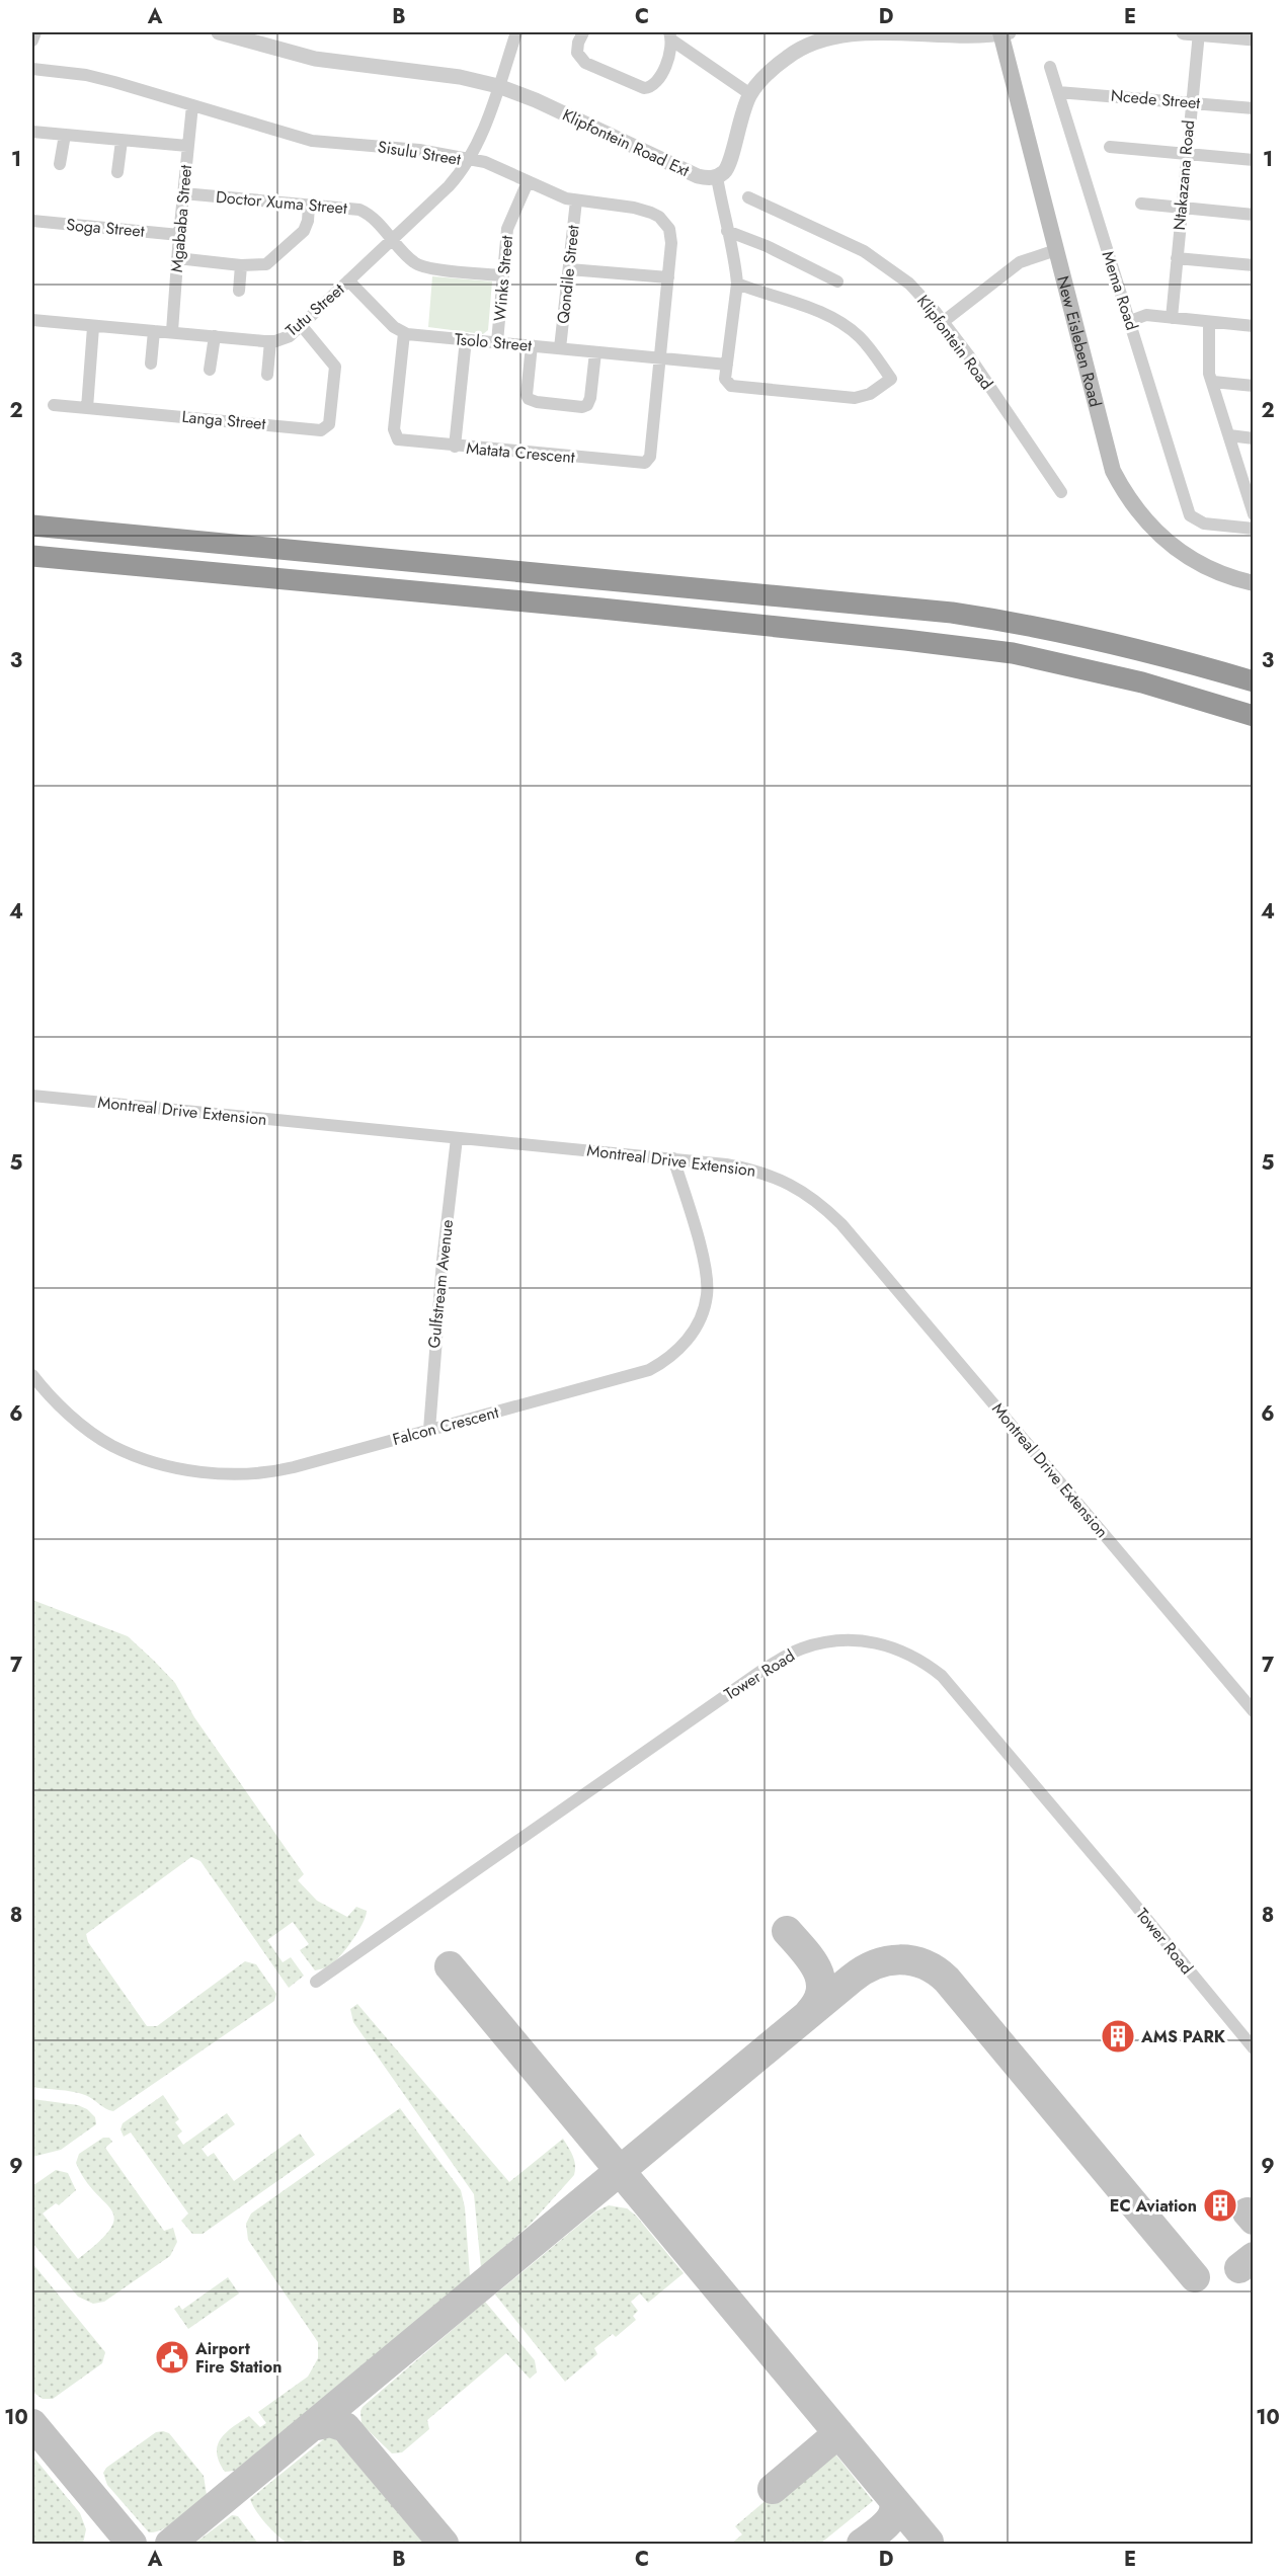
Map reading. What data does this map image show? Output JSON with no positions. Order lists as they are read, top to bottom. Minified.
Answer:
{"streets":{"main road":["New Eisleben Road"],"street":["Ncede Street","Klipfontein Road Ext","Sisulu Street","Ntakazana Road","Doctor Xuma Street","Mgababa Street","Soga Street","Qondile Street","Winks Street","Mema Road","Tutu Street","Tsolo Street","Klipfontein Road","Langa Street","Matata Crescent","Montreal Drive Extension","Gulfstream Avenue","Falcon Crescent","Tower Road"]},"crossings":[["Ncede Street","Ntakazana Road"],["Ncede Street","Mema Road"],["Klipfontein Road Ext","Tutu Street"],["Sisulu Street","Mgababa Street"],["Sisulu Street","Qondile Street"],["Sisulu Street","Winks Street"],["Sisulu Street","Tutu Street"],["Sisulu Street","Tsolo Street"],["Sisulu Street","Matata Crescent"],["Doctor Xuma Street","Mgababa Street"],["Doctor Xuma Street","Winks Street"],["Doctor Xuma Street","Tutu Street"],["Mgababa Street","Soga Street"],["Mgababa Street","Tutu Street"],["Qondile Street","Tsolo Street"],["Winks Street","Tsolo Street"],["Tutu Street","Langa Street"],["Tsolo Street","Matata Crescent"],["Montreal Drive Extension","Gulfstream Avenue"],["Montreal Drive Extension","Falcon Crescent"],["Gulfstream Avenue","Falcon Crescent"]],"places":{"building":["AMS PARK","EC Aviation"],"public building":["Airport Fire Station"]},"grid":{"columns":["A","B","C","D","E"],"rows":["1","2","3","4","5","6","7","8","9","10"]}}
